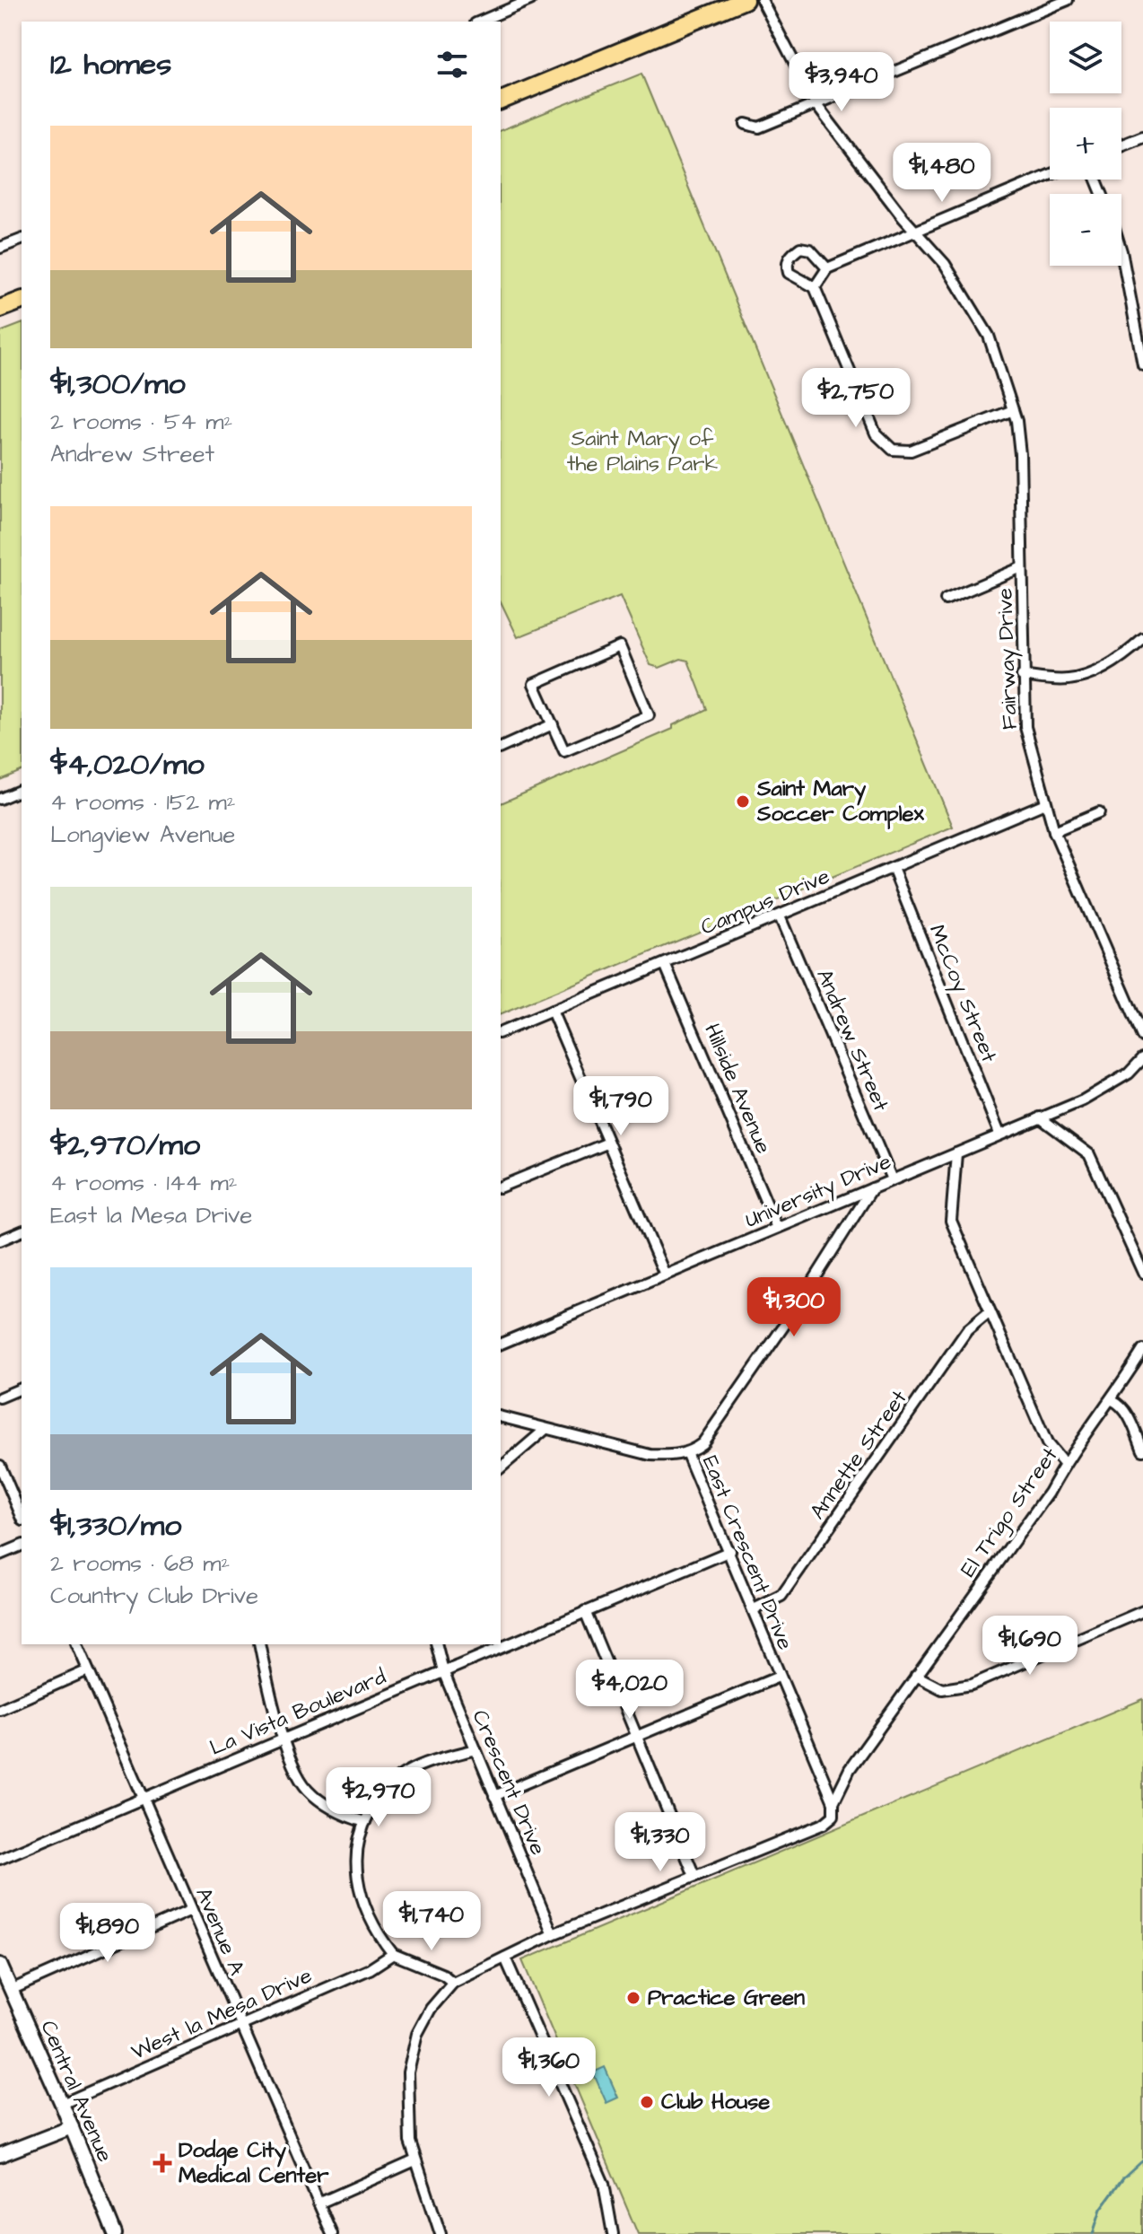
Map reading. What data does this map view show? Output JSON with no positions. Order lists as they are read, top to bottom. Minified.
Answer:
{"streets":{"street":["Fairway Drive","Campus Drive","McCoy Street","Andrew Street","Hillside Avenue","University Drive","Annette Street","El Trigo Street","East Crescent Drive","La Vista Boulevard","Crescent Drive","Avenue A","West la Mesa Drive","Central Avenue"]},"crossings":[["Fairway Drive","Campus Drive"],["Campus Drive","McCoy Street"],["Campus Drive","Andrew Street"],["Campus Drive","Hillside Avenue"],["McCoy Street","University Drive"],["Andrew Street","University Drive"],["Hillside Avenue","University Drive"],["Annette Street","East Crescent Drive"],["El Trigo Street","East Crescent Drive"],["East Crescent Drive","La Vista Boulevard"],["La Vista Boulevard","Crescent Drive"],["La Vista Boulevard","Avenue A"],["Crescent Drive","West la Mesa Drive"],["Avenue A","West la Mesa Drive"],["West la Mesa Drive","Central Avenue"]],"parks":["Saint Mary of the Plains Park"],"places":{"other":["Saint Mary Soccer Complex","Practice Green","Club House"],"health":["Dodge City Medical Center"]},"page":{"map_buttons":["+","−"],"heading":"12 homes","price":["$3,940","$1,480","$2,750","$1,790","$1,300","$1,690","$4,020","$2,970","$1,330","$1,740","$1,890","$1,360"],"list":[{"name":"$1,300/mo","note":"2 rooms · 54 m² · Andrew Street"},{"name":"$4,020/mo","note":"4 rooms · 152 m² · Longview Avenue"},{"name":"$2,970/mo","note":"4 rooms · 144 m² · East la Mesa Drive"},{"name":"$1,330/mo","note":"2 rooms · 68 m² · Country Club Drive"}]}}
